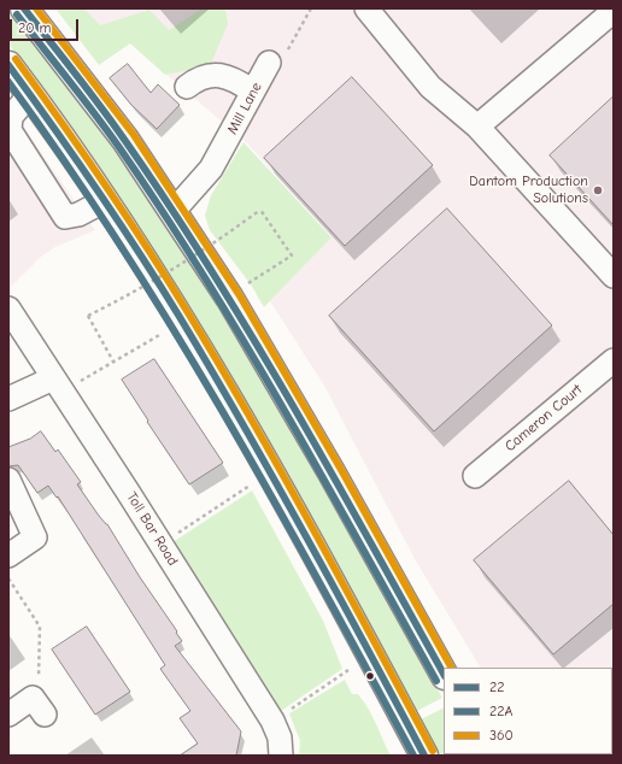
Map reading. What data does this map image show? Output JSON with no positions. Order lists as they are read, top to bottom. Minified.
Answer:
{"streets":{"street":["Mill Lane","Cameron Court","Toll Bar Road"]},"places":["Dantom Production Solutions"],"lines":["transit line 22","transit line 360","transit line 22A"],"legend":["22","22A","360"],"scale_bar":"20 m"}
